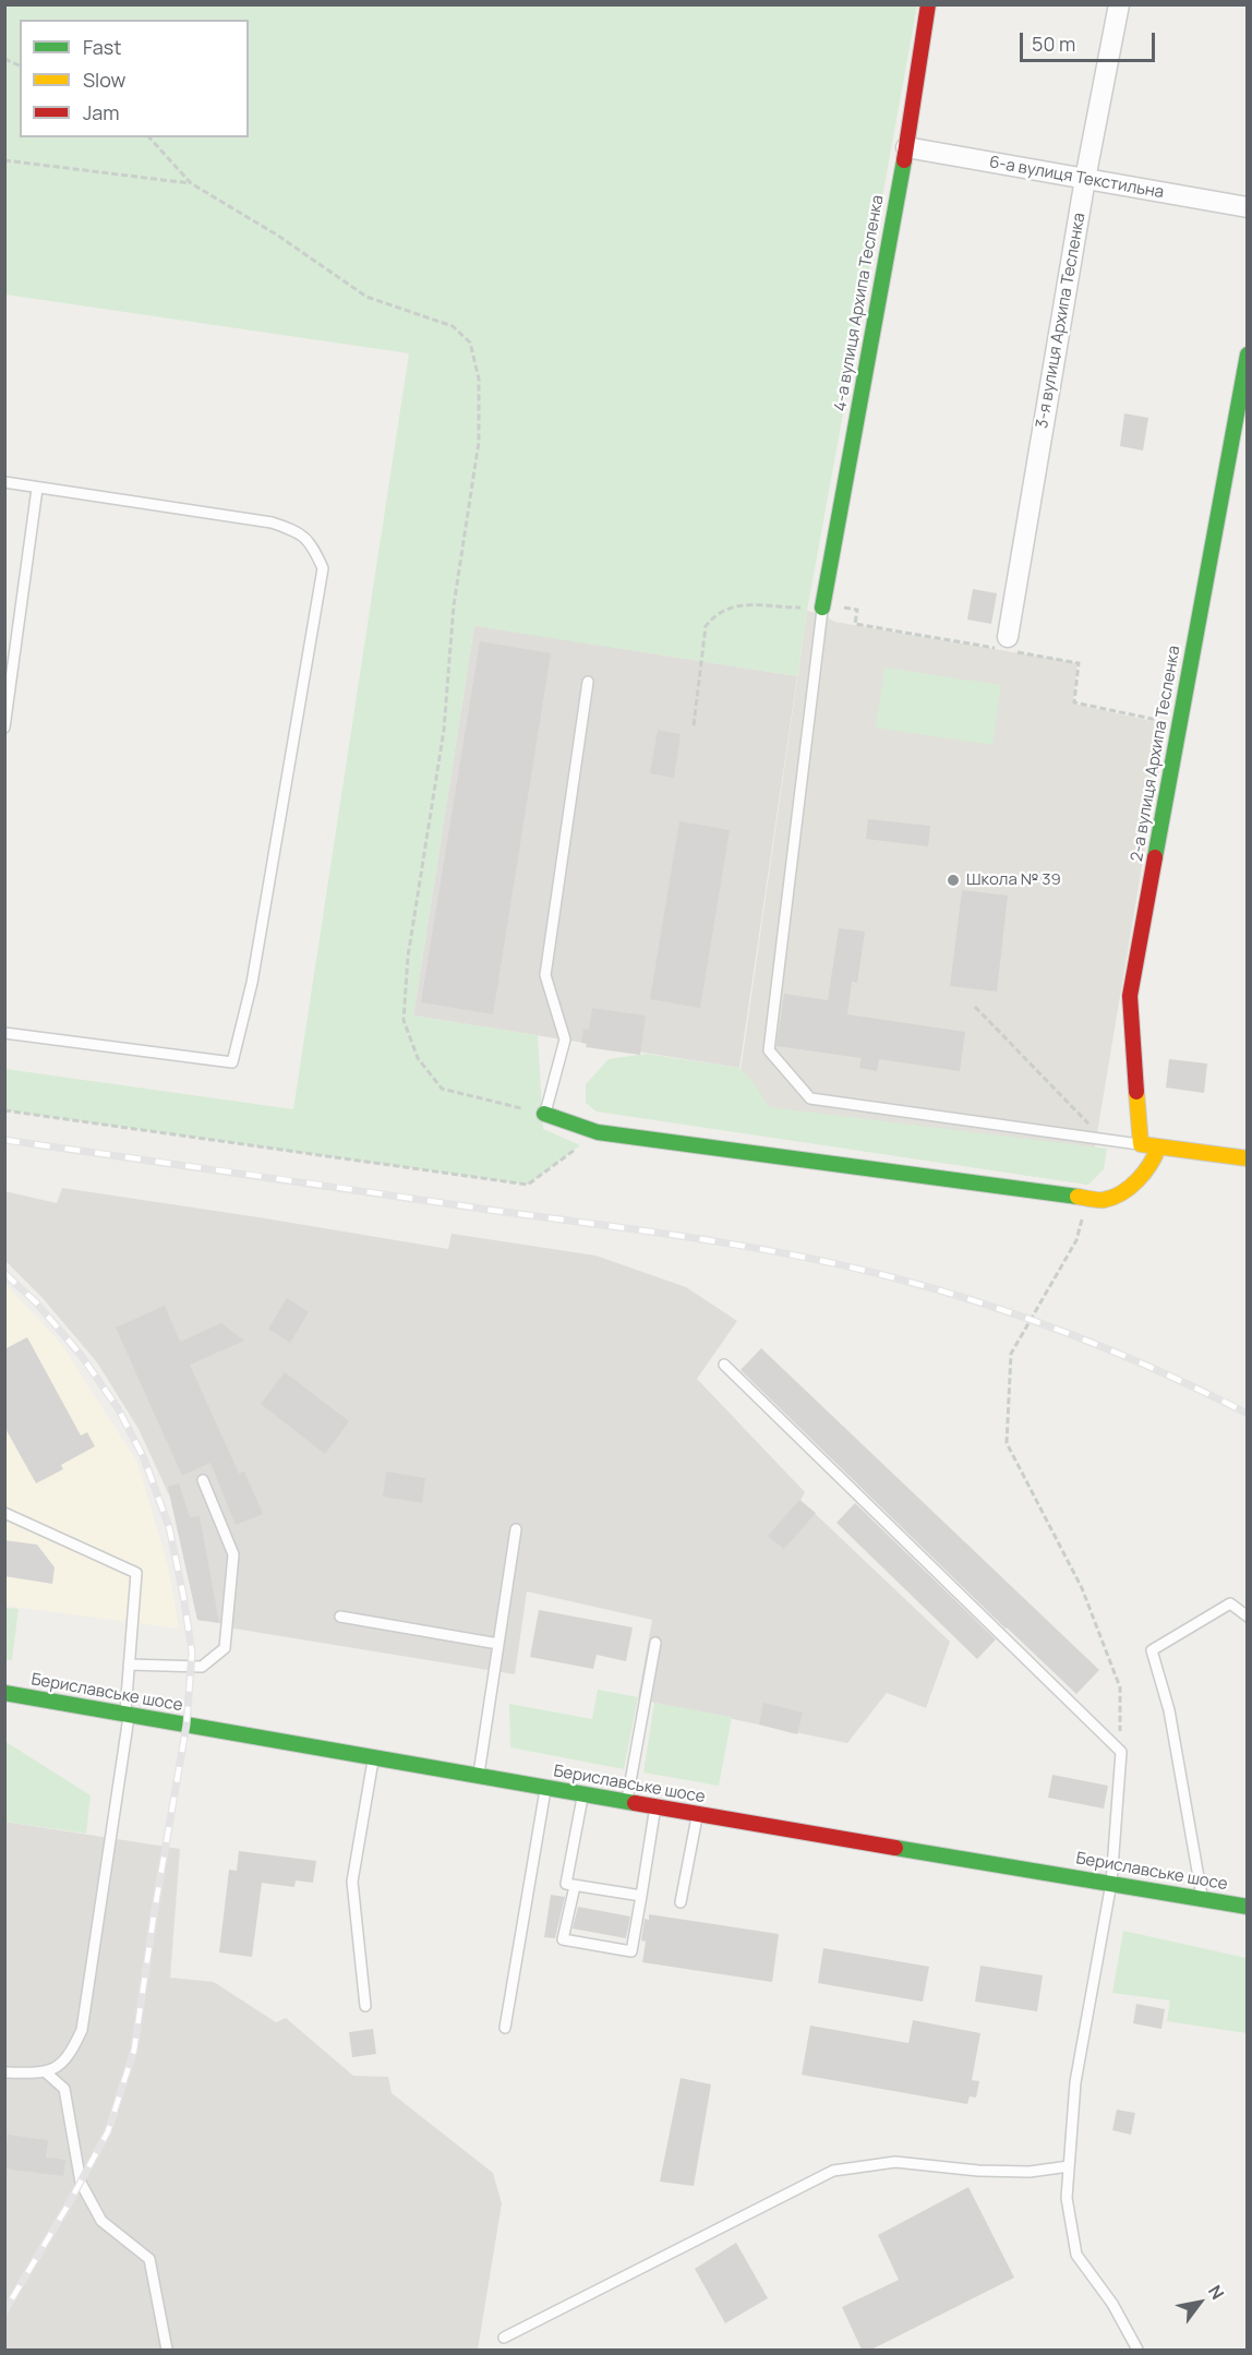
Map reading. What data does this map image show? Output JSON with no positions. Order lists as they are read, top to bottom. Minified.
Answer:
{"streets":{"street":["6-а вулиця Текстильна","4-а вулиця Архипа Тесленка","3-я вулиця Архипа Тесленка","2-а вулиця Архипа Тесленка","Бериславське шосе"]},"crossings":[["6-а вулиця Текстильна","4-а вулиця Архипа Тесленка"],["6-а вулиця Текстильна","3-я вулиця Архипа Тесленка"]],"places":["Школа № 39"],"legend":["Fast","Slow","Jam"],"scale_bar":"50 m","north":"top right"}
